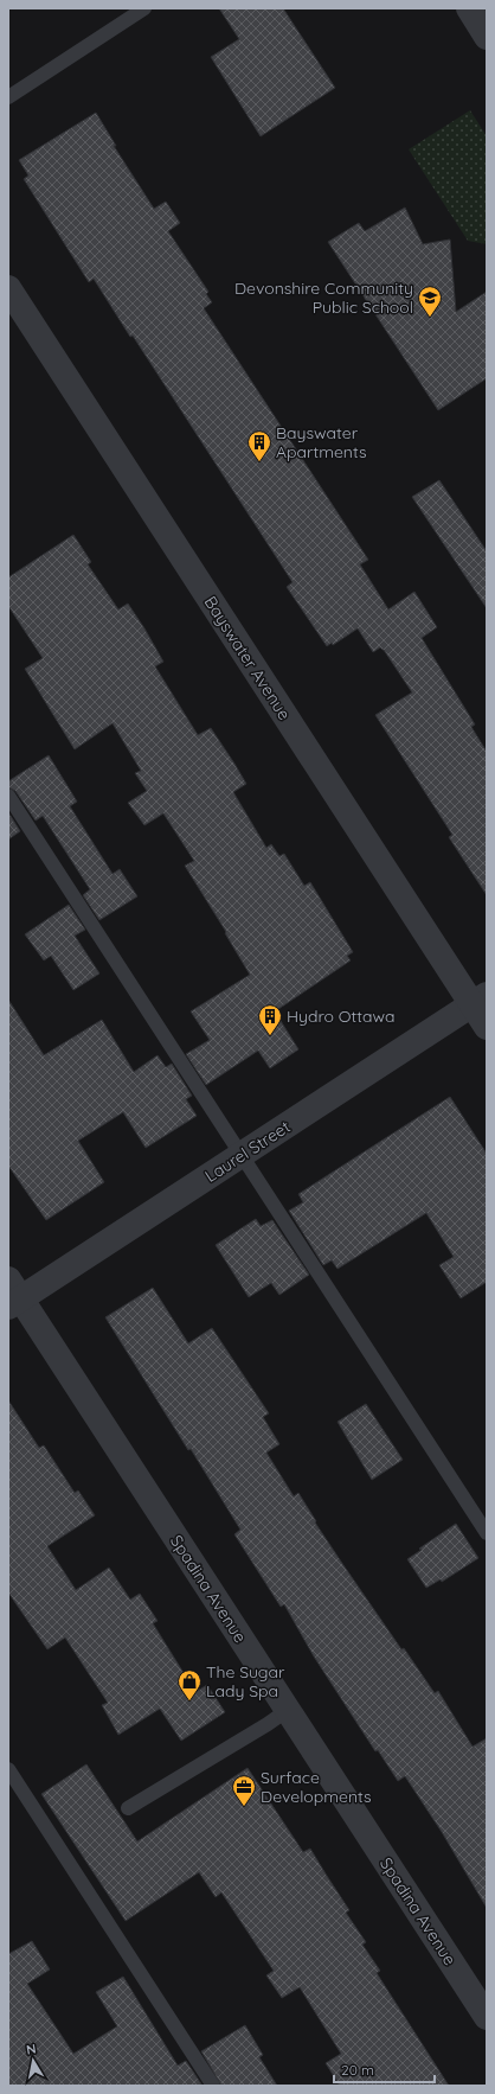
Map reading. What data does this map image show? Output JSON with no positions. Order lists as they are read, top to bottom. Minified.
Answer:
{"streets":{"street":["Bayswater Avenue","Laurel Street","Spadina Avenue"]},"crossings":[["Bayswater Avenue","Laurel Street"],["Laurel Street","Spadina Avenue"]],"places":{"school or university":["Devonshire Community Public School"],"building":["Bayswater Apartments","Hydro Ottawa"],"shop":["The Sugar Lady Spa"],"office":["Surface Developments"]},"scale_bar":"20 m","north":"top"}
